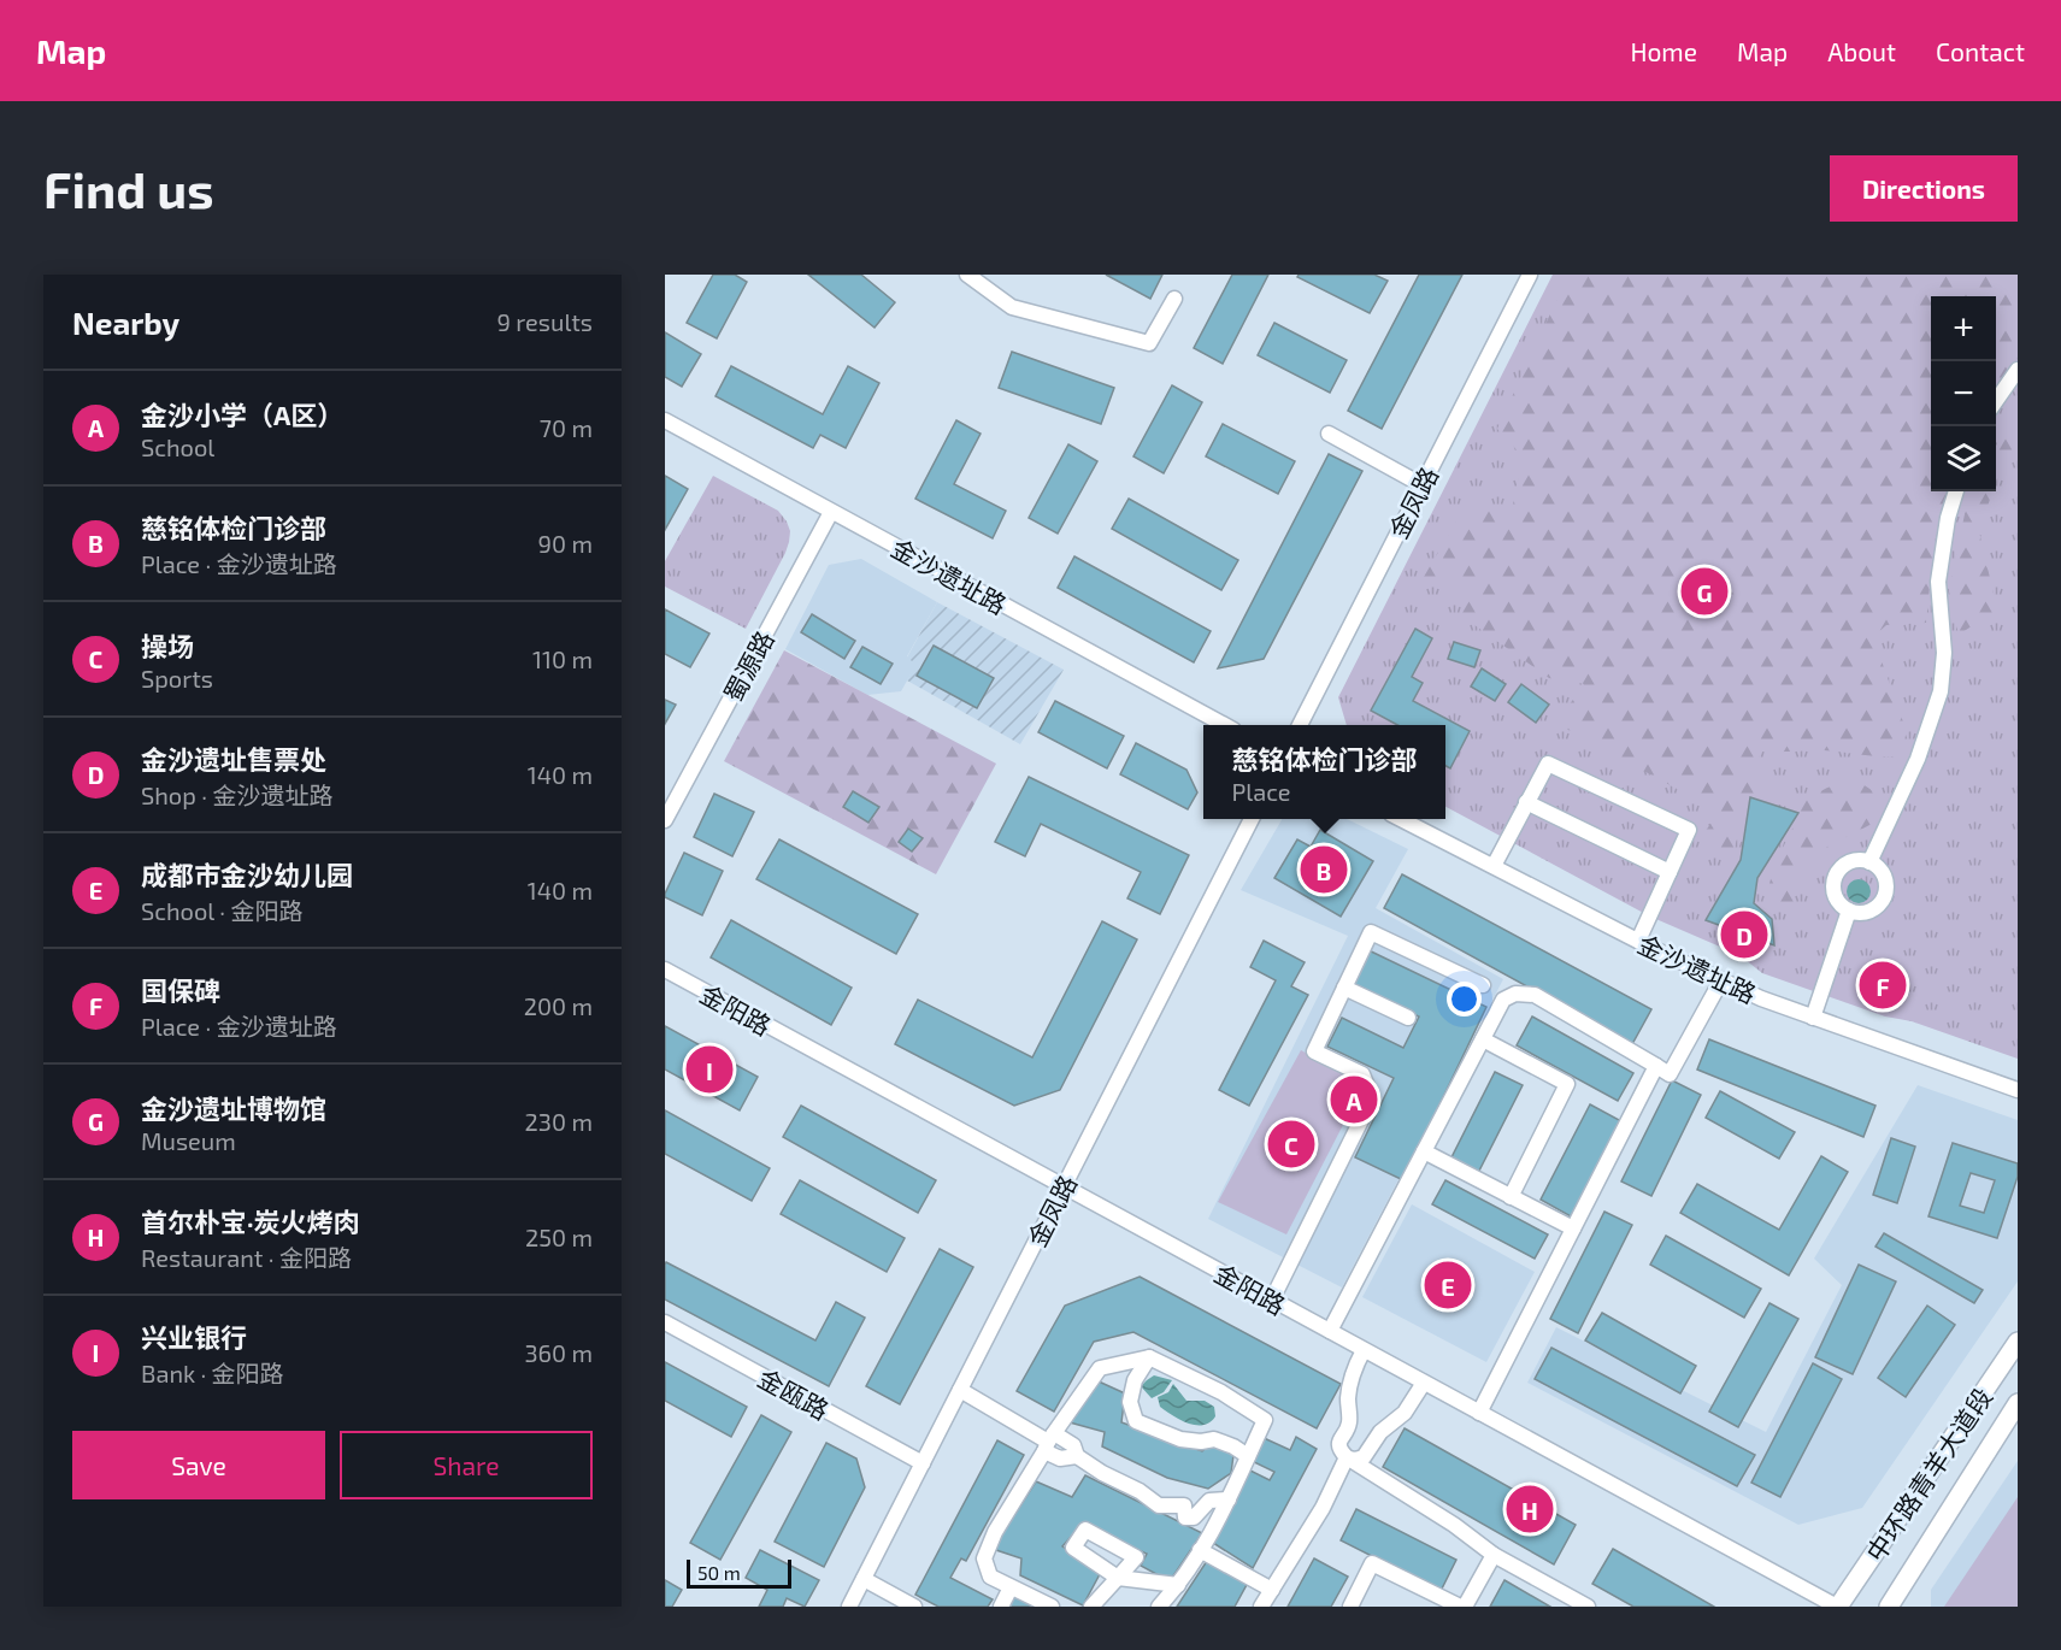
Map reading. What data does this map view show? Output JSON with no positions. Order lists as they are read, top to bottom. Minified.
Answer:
{"streets":{"main road":["中环路青羊大道段"],"street":["金凤路","金沙遗址路","蜀源路","金阳路","金瓯路"]},"crossings":[["金凤路","金阳路"],["金凤路","金瓯路"],["金沙遗址路","蜀源路"],["金阳路","中环路青羊大道段"]],"scale_bar":"50 m","page":{"header":"Map","nav":["Home","Map","About","Contact"],"buttons":["Directions",["Save","Share"]],"title":"Find us","heading":["Nearby","9 results"],"map_buttons":["+","−"],"list":[{"mark":"A","name":"金沙小学（A区）","note":"School","value":"70 m"},{"mark":"B","name":"慈铭体检门诊部","note":"Place · 金沙遗址路","value":"90 m"},{"mark":"C","name":"操场","note":"Sports","value":"110 m"},{"mark":"D","name":"金沙遗址售票处","note":"Shop · 金沙遗址路","value":"140 m"},{"mark":"E","name":"成都市金沙幼儿园","note":"School · 金阳路","value":"140 m"},{"mark":"F","name":"国保碑","note":"Place · 金沙遗址路","value":"200 m"},{"mark":"G","name":"金沙遗址博物馆","note":"Museum","value":"230 m"},{"mark":"H","name":"首尔朴宝·炭火烤肉","note":"Restaurant · 金阳路","value":"250 m"},{"mark":"I","name":"兴业银行","note":"Bank · 金阳路","value":"360 m"}],"pins":["G","B","D","F","I","A","C","E","H"],"popup":["慈铭体检门诊部","Place"],"scale":"50 m"}}
